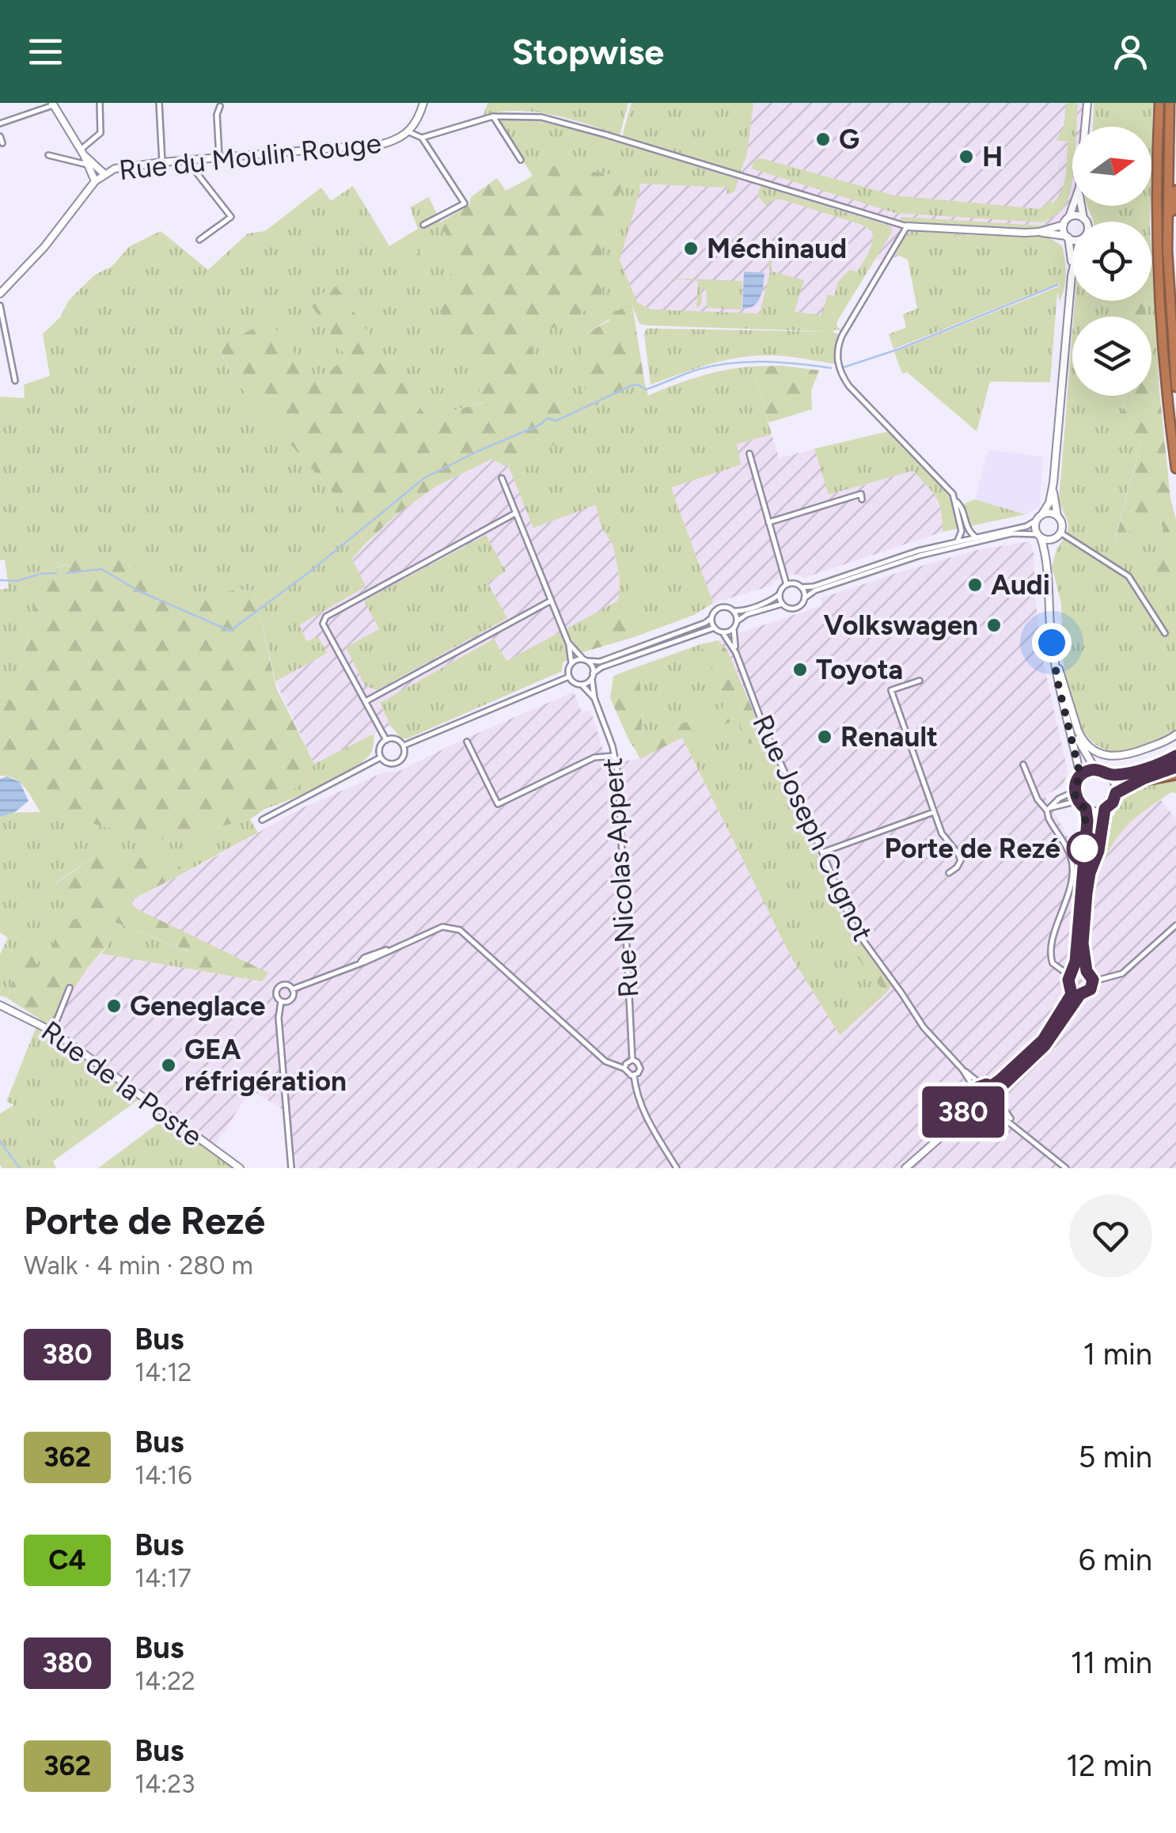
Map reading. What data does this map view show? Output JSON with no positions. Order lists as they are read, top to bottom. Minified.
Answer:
{"streets":{"main road":["Rue du Moulin Rouge","Rue de la Poste"],"street":["Rue Joseph Cugnot","Rue Nicolas Appert"]},"places":["G","H","Méchinaud","Audi","Volkswagen","Toyota","Renault","Porte de Rezé","Geneglace","GEA réfrigération"],"lines":["bus line 380"],"north":"right","page":{"header":"Stopwise","on_map":"380","heading":["Porte de Rezé","Walk · 4 min · 280 m"],"list":[{"mark":"380","name":"Bus","note":"14:12","value":"1 min"},{"mark":"362","name":"Bus","note":"14:16","value":"5 min"},{"mark":"C4","name":"Bus","note":"14:17","value":"6 min"},{"mark":"380","name":"Bus","note":"14:22","value":"11 min"},{"mark":"362","name":"Bus","note":"14:23","value":"12 min"}]}}
